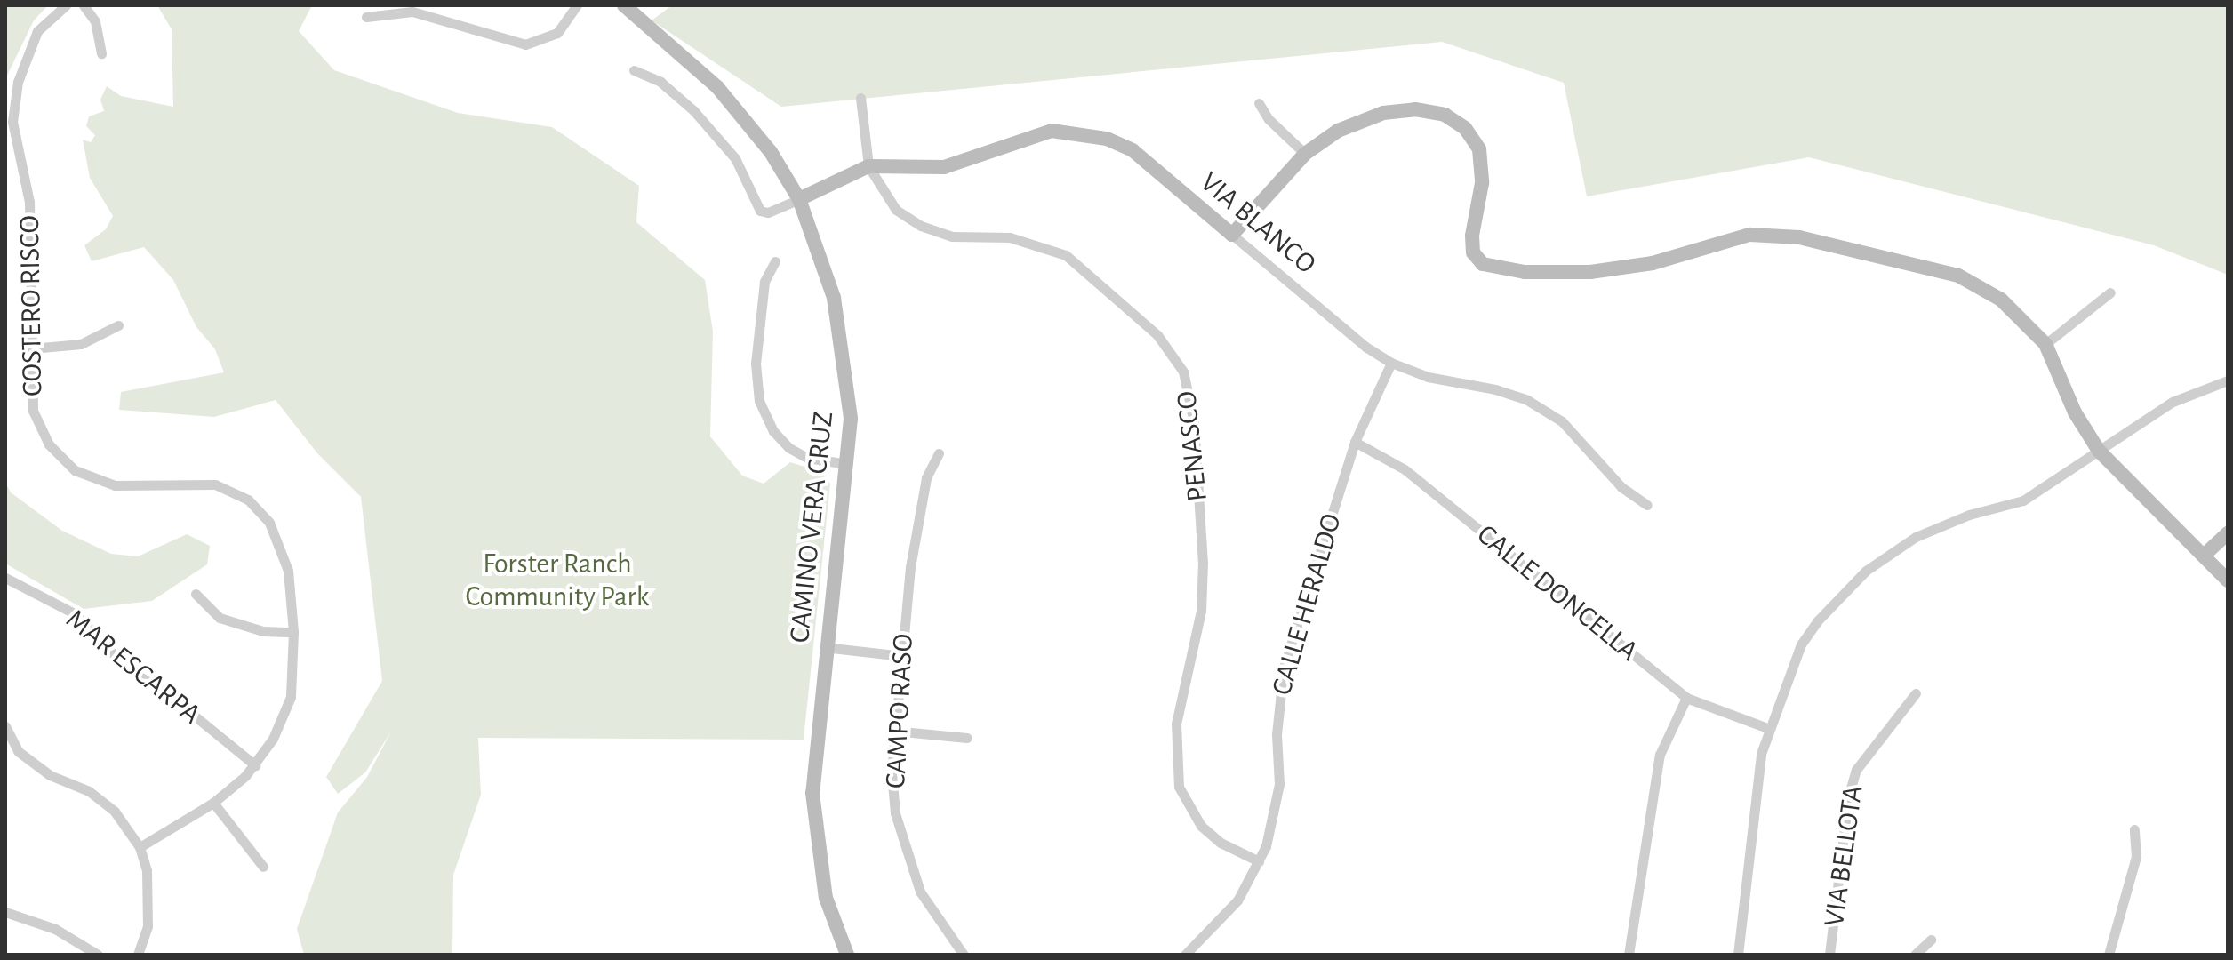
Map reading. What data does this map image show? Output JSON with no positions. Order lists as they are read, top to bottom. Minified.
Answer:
{"streets":{"street":["VIA BLANCO","COSTERO RISCO","PENASCO","CAMINO VERA CRUZ","CALLE DONCELLA","CALLE HERALDO","MAR ESCARPA","CAMPO RASO","VIA BELLOTA"]},"crossings":[["VIA BLANCO","PENASCO"],["VIA BLANCO","CAMINO VERA CRUZ"],["VIA BLANCO","CALLE HERALDO"],["COSTERO RISCO","MAR ESCARPA"],["PENASCO","CALLE HERALDO"],["CALLE DONCELLA","CALLE HERALDO"]],"parks":["Forster Ranch Community Park"]}
